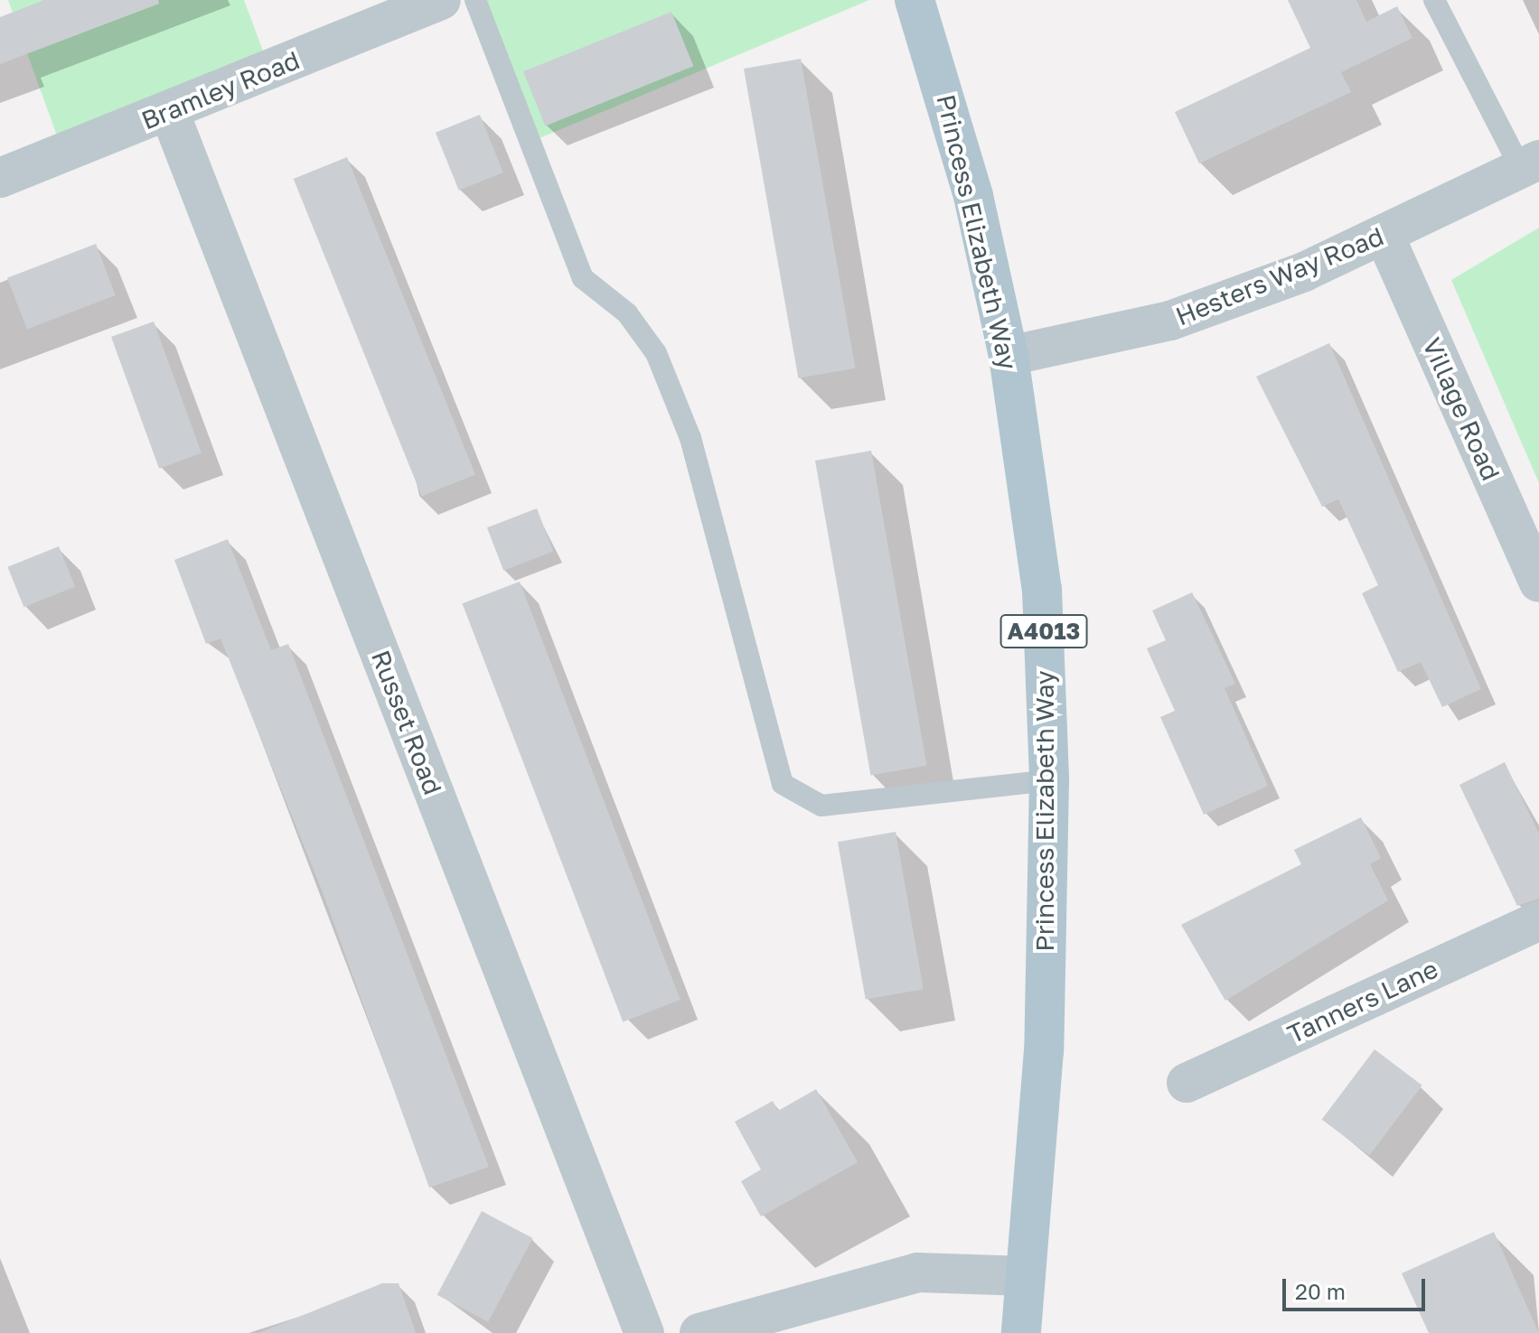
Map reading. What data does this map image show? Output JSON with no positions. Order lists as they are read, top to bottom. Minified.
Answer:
{"streets":{"main road":["Princess Elizabeth Way","A4013"],"street":["Bramley Road","Hesters Way Road","Village Road","Russet Road","Tanners Lane"]},"crossings":[["Bramley Road","Russet Road"],["Princess Elizabeth Way","Hesters Way Road"],["Hesters Way Road","Village Road"]],"scale_bar":"20 m"}
